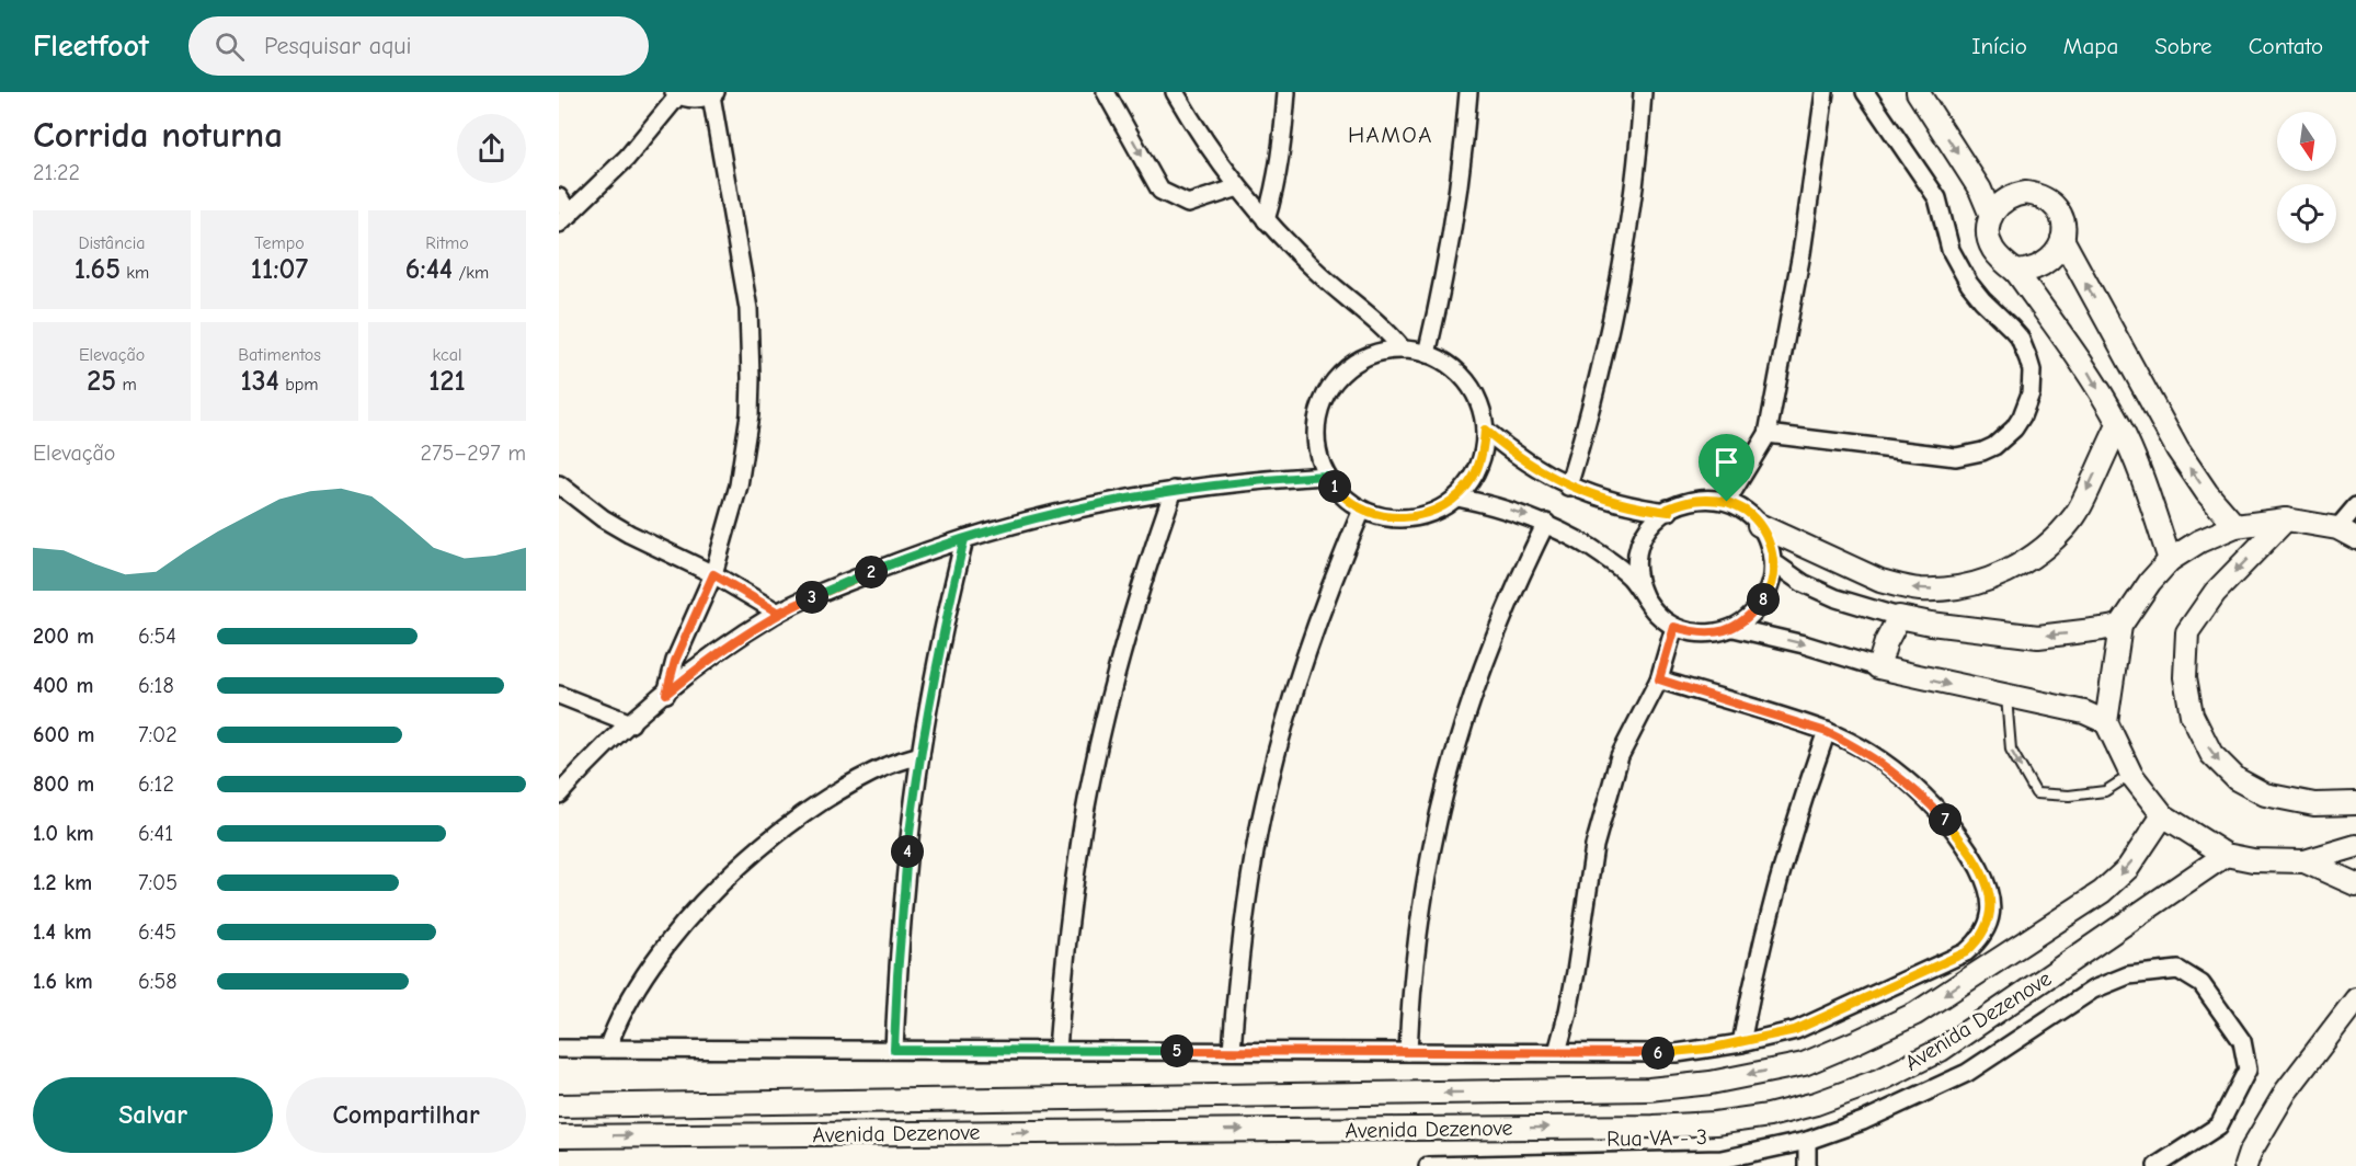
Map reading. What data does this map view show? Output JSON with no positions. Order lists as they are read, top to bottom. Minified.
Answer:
{"streets":{"street":["Avenida Dezenove","Rua VA - 3"]},"districts":["HAMOA"],"north":"bottom","page":{"header":"Fleetfoot","search":"Pesquisar aqui","nav":["Início","Mapa","Sobre","Contato"],"heading":["Corrida noturna","21:22"],"stats":[["Distância","1.65 km"],["Tempo","11:07"],["Ritmo","6:44 /km"],["Elevação","25 m"],["Batimentos","134 bpm"],["kcal","121"]],"chart":["Elevação","275–297 m"],"pins":["1","2","3","8","7","4","5","6"],"list":[{"name":"200 m","note":"6:54"},{"name":"400 m","note":"6:18"},{"name":"600 m","note":"7:02"},{"name":"800 m","note":"6:12"},{"name":"1.0 km","note":"6:41"},{"name":"1.2 km","note":"7:05"},{"name":"1.4 km","note":"6:45"},{"name":"1.6 km","note":"6:58"}],"buttons":["Salvar","Compartilhar"]}}
